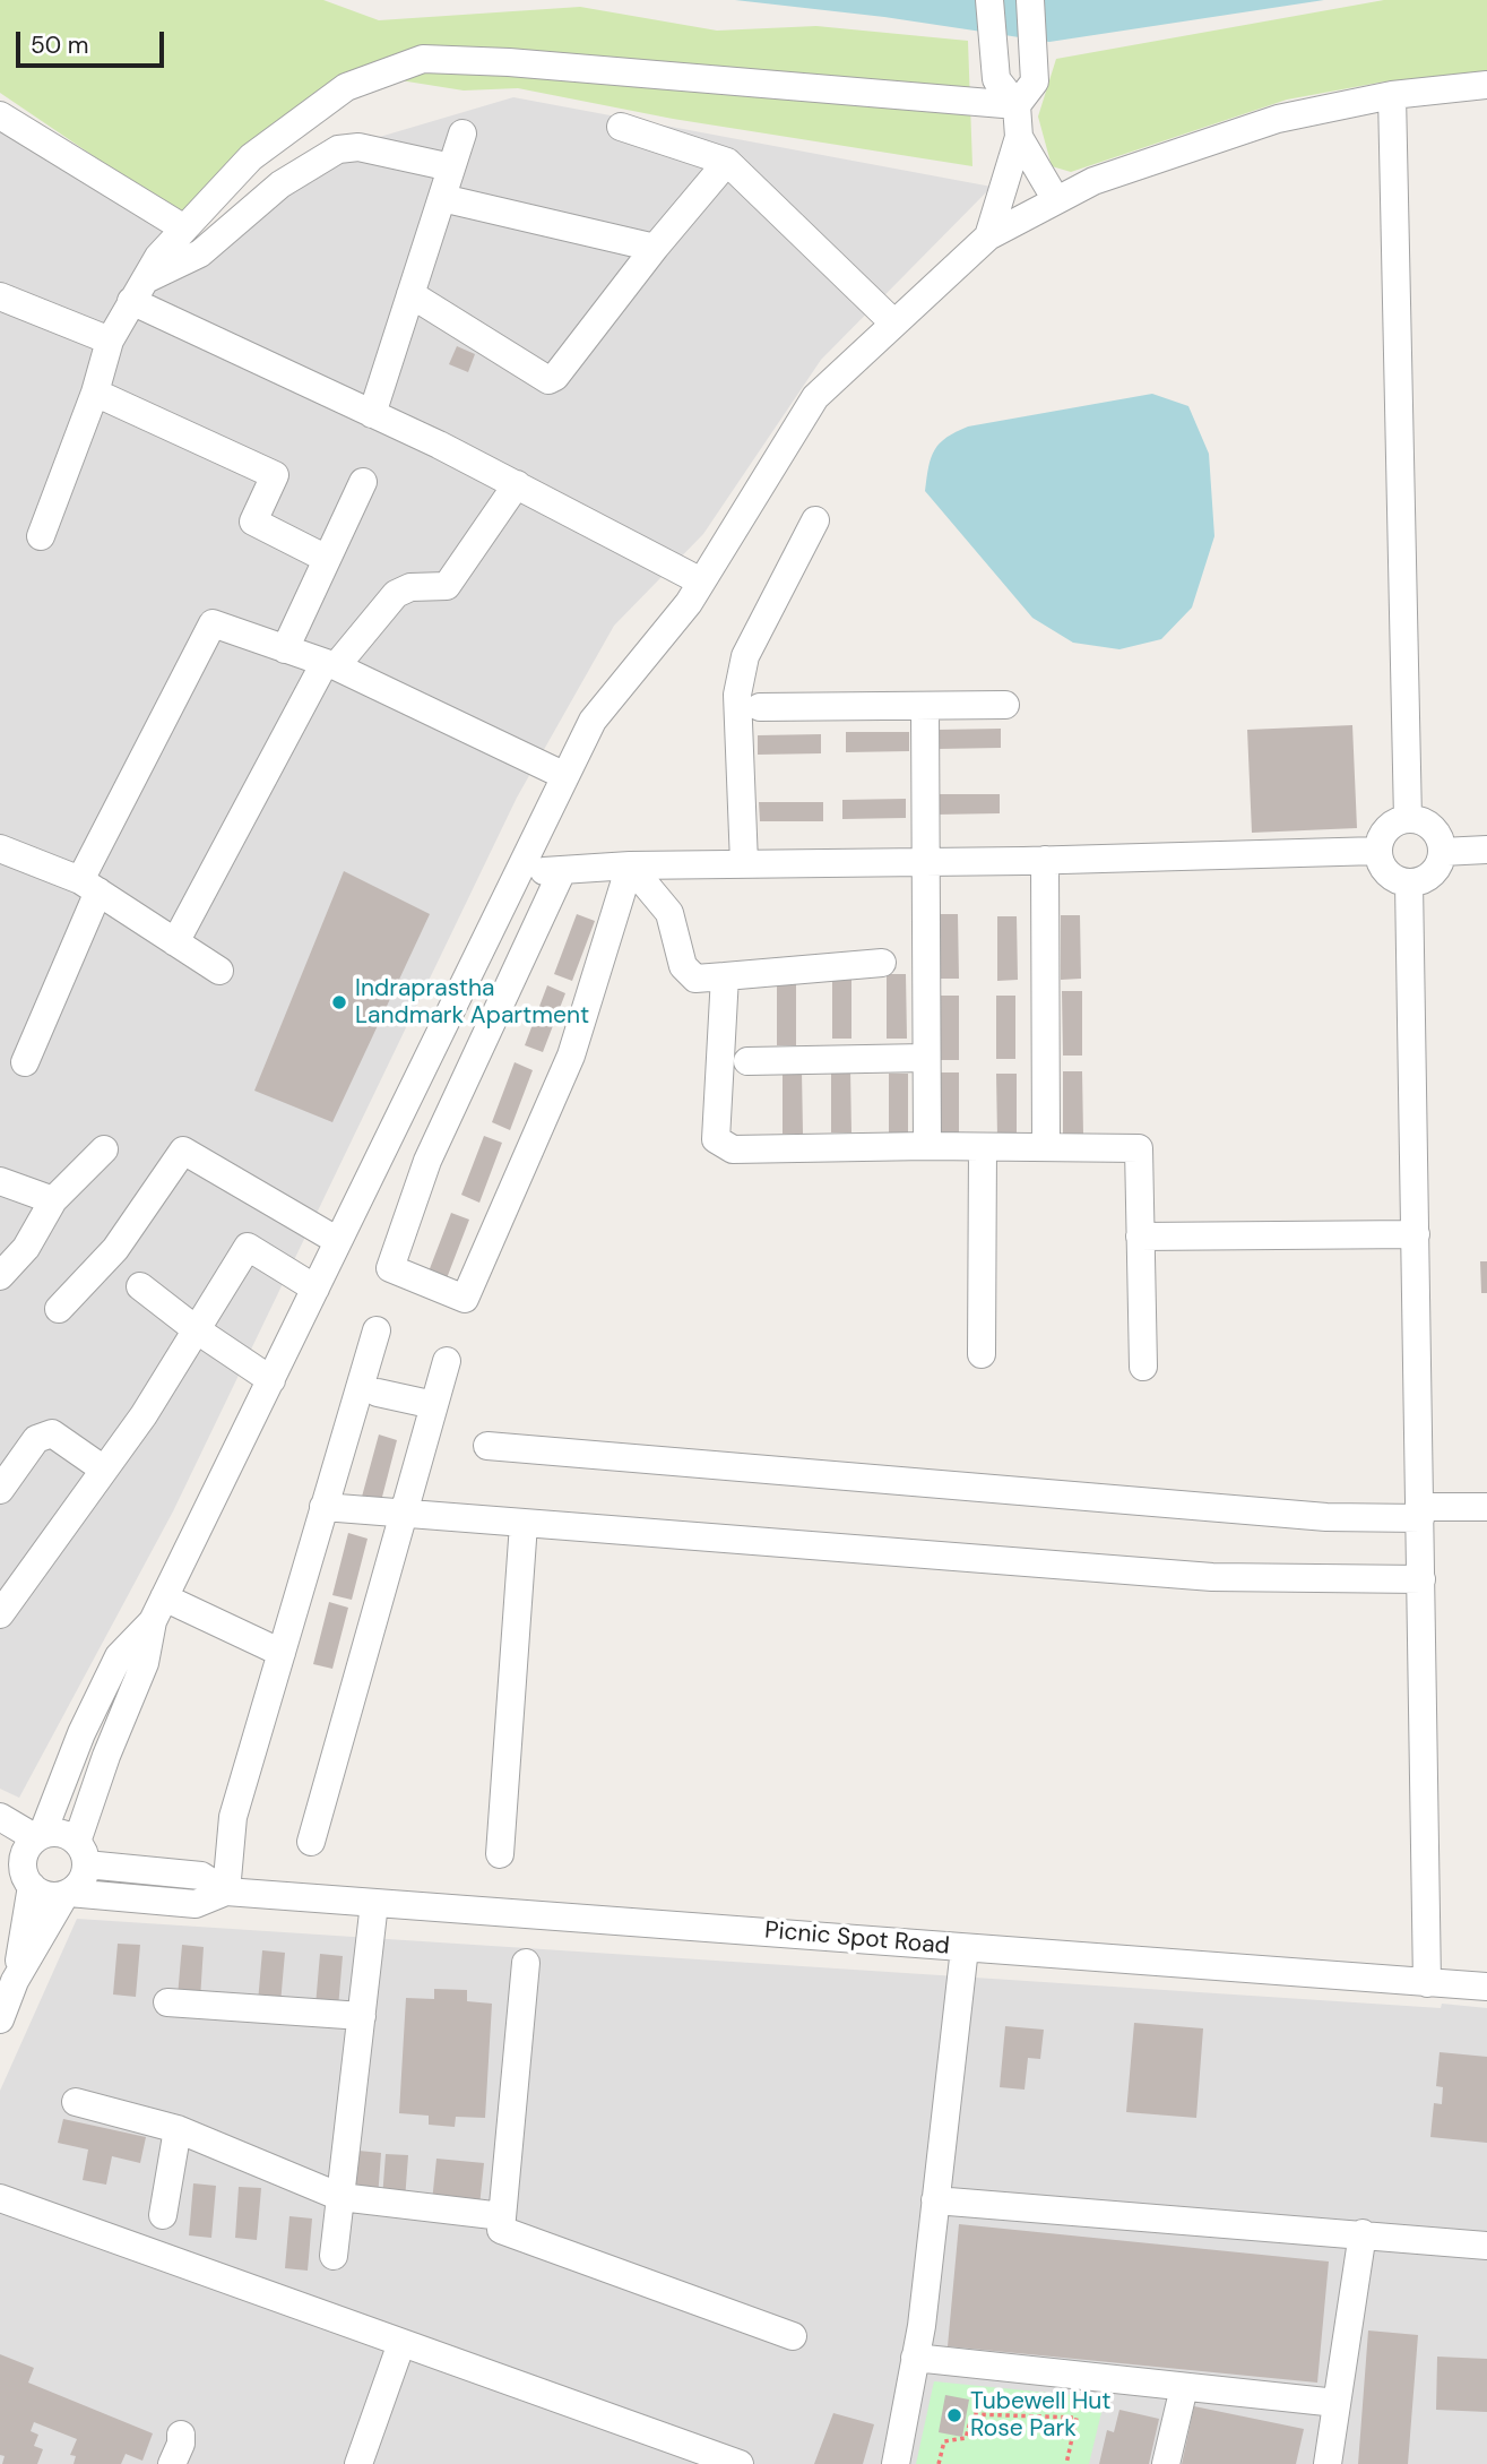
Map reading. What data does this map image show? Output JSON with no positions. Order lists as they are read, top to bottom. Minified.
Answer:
{"streets":{"street":["Picnic Spot Road"]},"places":["Indraprastha Landmark Apartment","Tubewell Hut Rose Park"],"scale_bar":"50 m"}
